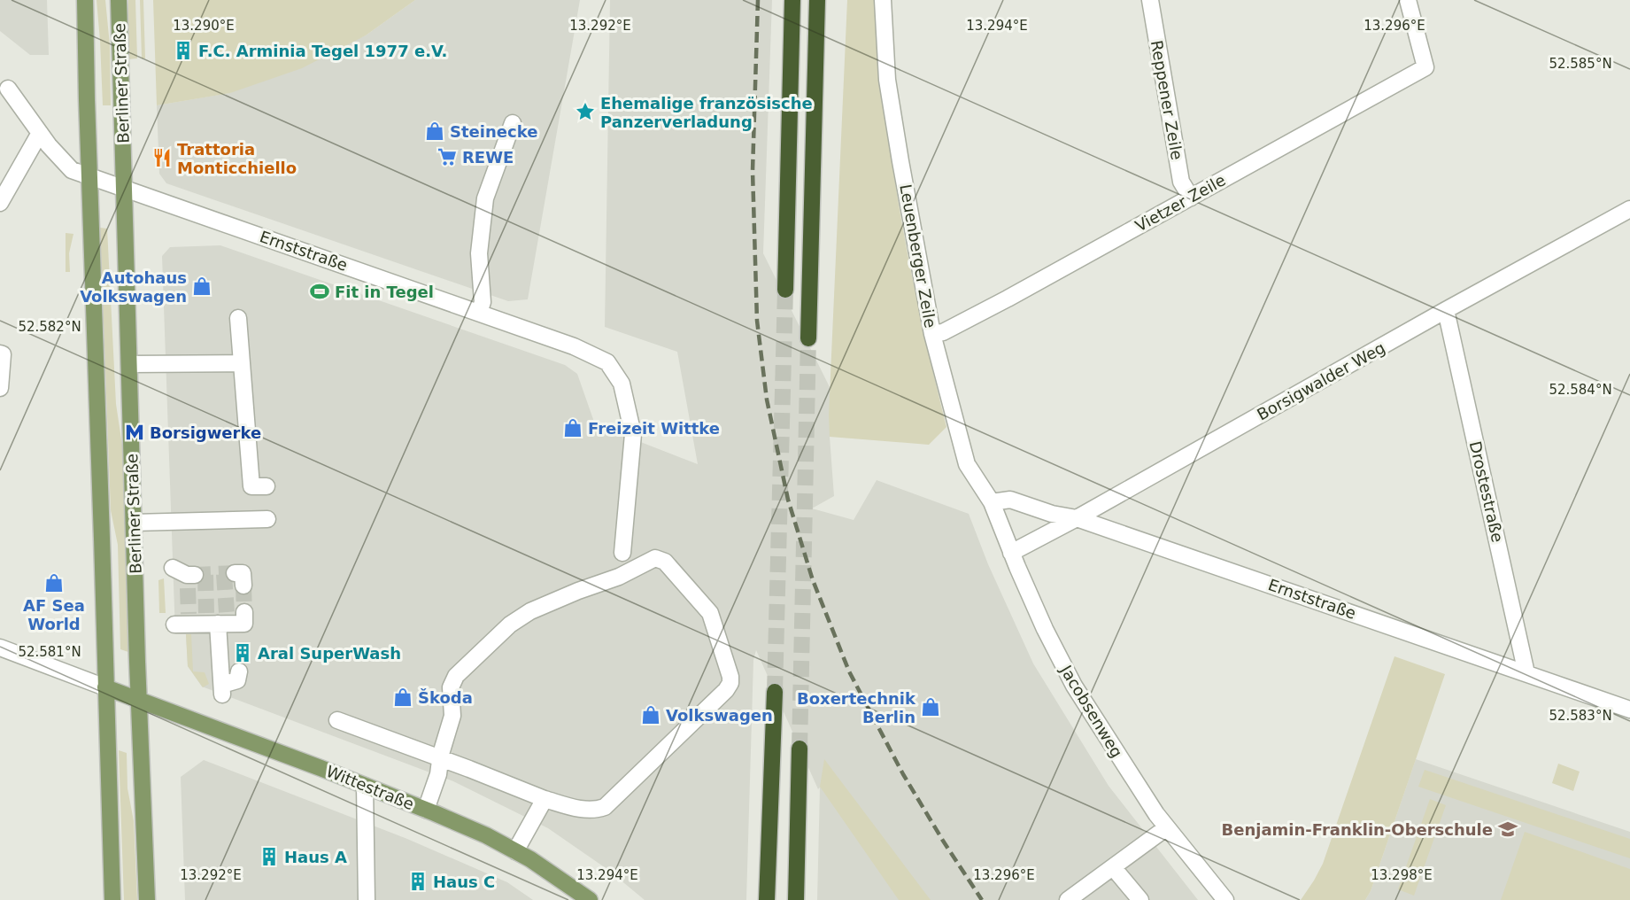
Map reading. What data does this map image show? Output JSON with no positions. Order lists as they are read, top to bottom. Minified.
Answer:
{"streets":{"main road":["Berliner Straße","Wittestraße"],"street":["Reppener Zeile","Vietzer Zeile","Ernststraße","Leuenberger Zeile","Borsigwalder Weg","Drostestraße","Jacobsenweg"]},"crossings":[["Berliner Straße","Ernststraße"],["Berliner Straße","Wittestraße"],["Reppener Zeile","Vietzer Zeile"],["Vietzer Zeile","Leuenberger Zeile"],["Ernststraße","Leuenberger Zeile"],["Ernststraße","Borsigwalder Weg"],["Ernststraße","Drostestraße"],["Ernststraße","Jacobsenweg"],["Leuenberger Zeile","Jacobsenweg"],["Borsigwalder Weg","Drostestraße"],["Borsigwalder Weg","Jacobsenweg"]],"places":{"building":["F.C. Arminia Tegel 1977 e.V.","Aral SuperWash","Haus A","Haus C"],"place":["Ehemalige französische Panzerverladung"],"shop":["Steinecke","Autohaus Volkswagen","Freizeit Wittke","AF Sea World","Škoda","Boxertechnik Berlin","Volkswagen"],"supermarket":["REWE"],"restaurant":["Trattoria Monticchiello"],"sports":["Fit in Tegel"],"metro station":["Borsigwerke"],"school or university":["Benjamin-Franklin-Oberschule"]},"coordinates":["13.290°E","13.292°E","13.294°E","13.296°E","52.585°N","52.582°N","52.584°N","52.581°N","52.583°N","13.298°E"]}
